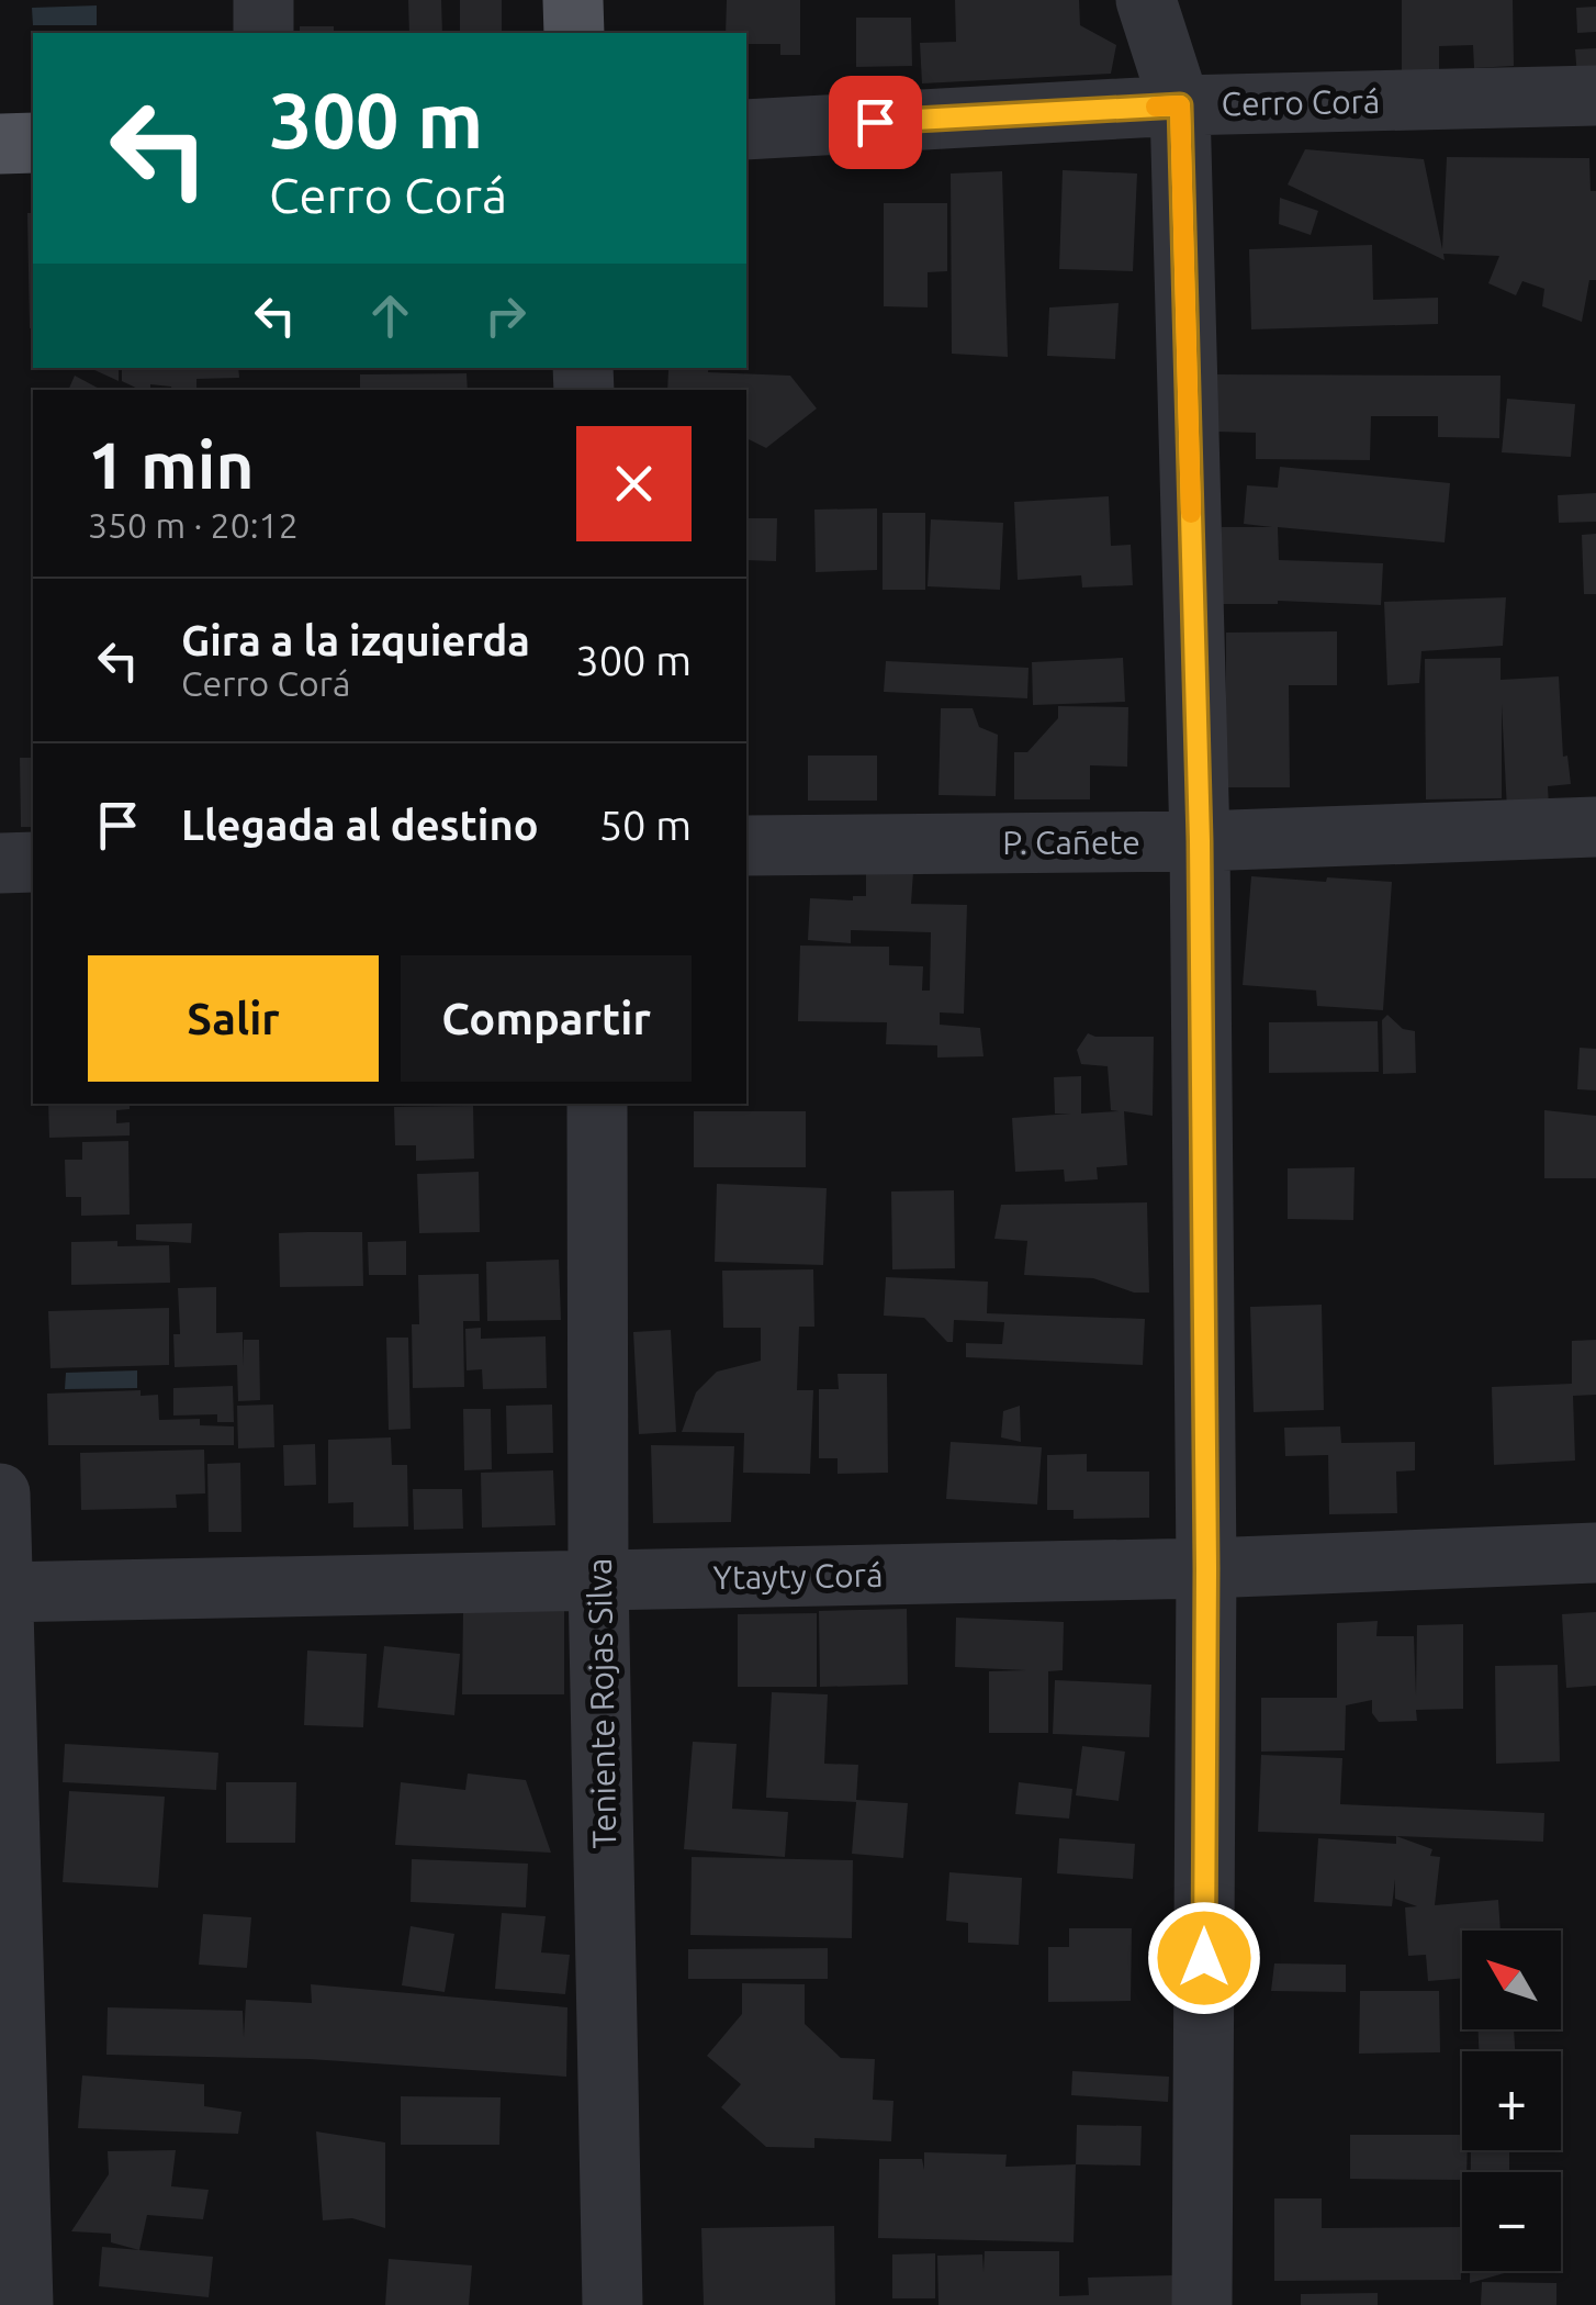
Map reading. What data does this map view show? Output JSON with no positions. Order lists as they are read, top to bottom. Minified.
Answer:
{"streets":{"street":["Cerro Corá","P. Cañete","Ytayty Corá","Teniente Rojas Silva"]},"crossings":[["Ytayty Corá","Teniente Rojas Silva"]],"north":"top left","page":{"turn":["300 m","Cerro Corá"],"heading":["1 min","350 m · 20:12"],"list":[{"name":"Gira a la izquierda","note":"Cerro Corá","value":"300 m"},{"name":"Llegada al destino","value":"50 m"}],"buttons":["Salir","Compartir"],"map_buttons":["+","−"]}}
